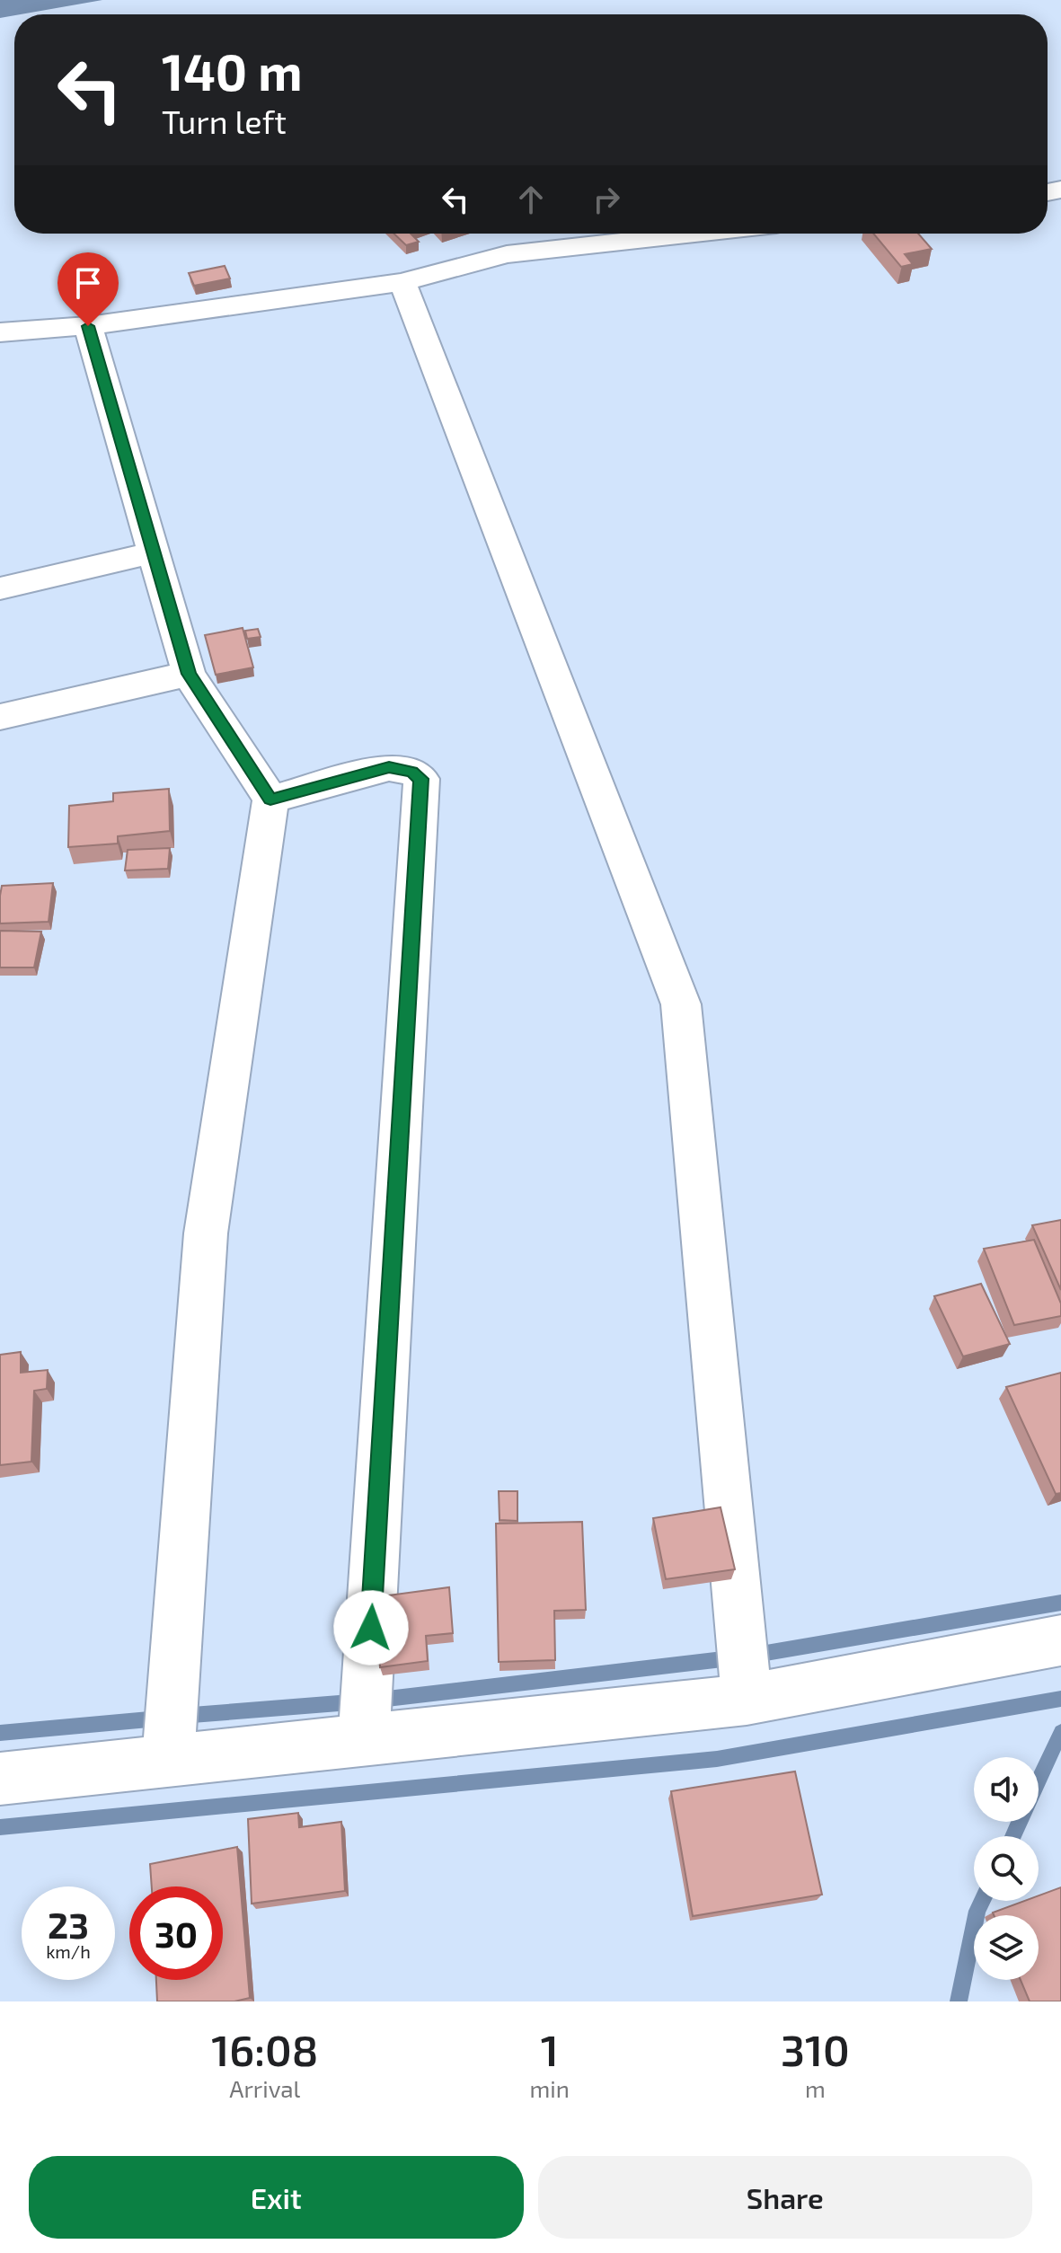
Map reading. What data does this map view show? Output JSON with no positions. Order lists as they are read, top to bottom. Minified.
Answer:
{"page":{"turn":["140 m","Turn left"],"speed":"23 km/h","limit":"30","eta":["16:08","Arrival","1","min","310","m"],"buttons":["Exit","Share"]}}
